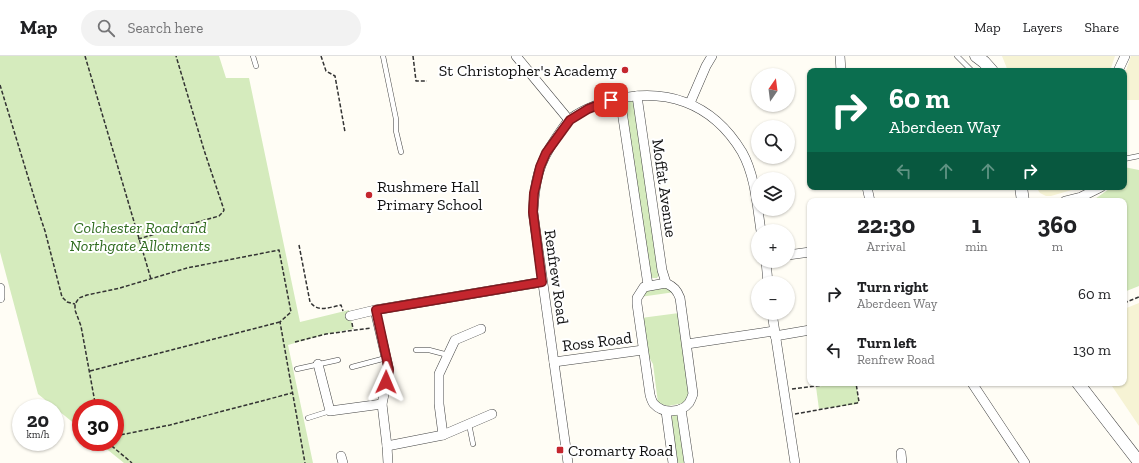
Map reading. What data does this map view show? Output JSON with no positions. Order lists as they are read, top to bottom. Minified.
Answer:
{"streets":{"street":["Moffat Avenue","Renfrew Road","Ross Road"]},"crossings":[["Moffat Avenue","Renfrew Road"],["Renfrew Road","Ross Road"]],"parks":["Colchester Road and Northgate Allotments"],"places":{"other":["St Christopher's Academy","Rushmere Hall Primary School"],"transit":["Cromarty Road"]},"north":"top","page":{"header":"Map","search":"Search here","nav":["Map","Layers","Share"],"map_buttons":["+","−"],"turn":["60 m","Aberdeen Way"],"eta":["22:30","Arrival","1","min","360","m"],"list":[{"name":"Turn right","note":"Aberdeen Way","value":"60 m"},{"name":"Turn left","note":"Renfrew Road","value":"130 m"}],"speed":"20 km/h","limit":"30"}}
